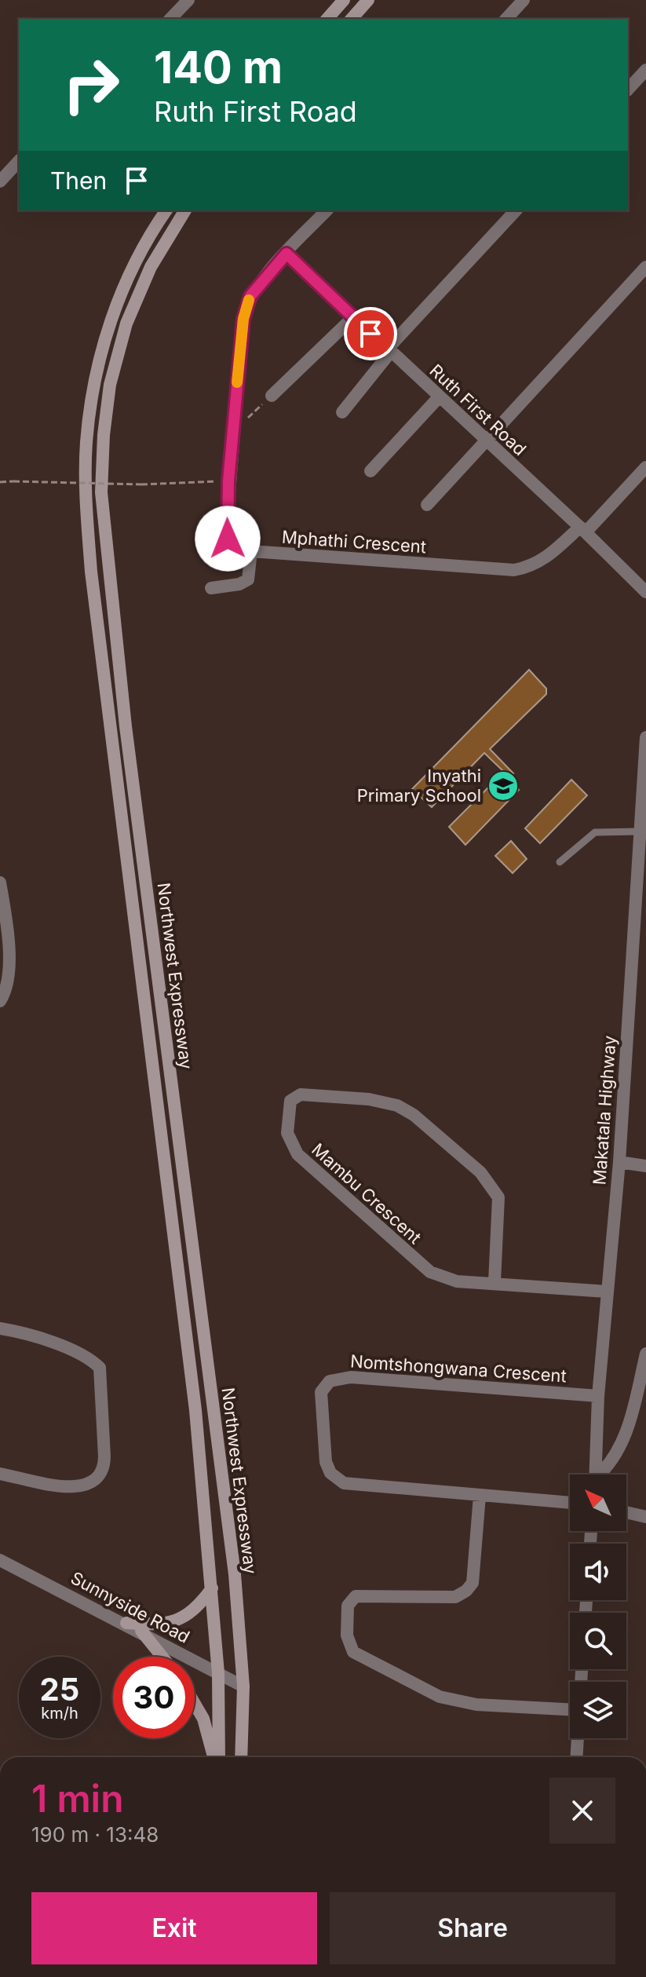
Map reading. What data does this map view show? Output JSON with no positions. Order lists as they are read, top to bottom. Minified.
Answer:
{"streets":{"main road":["Northwest Expressway"],"street":["Ruth First Road","Mphathi Crescent","Makatala Highway","Mambu Crescent","Nomtshongwana Crescent","Sunnyside Road"]},"crossings":[["Ruth First Road","Mphathi Crescent"],["Northwest Expressway","Sunnyside Road"],["Makatala Highway","Mambu Crescent"],["Makatala Highway","Nomtshongwana Crescent"]],"places":{"school or university":["Inyathi Primary School"]},"north":"top left","page":{"turn":["140 m","Ruth First Road"],"then":"Then","speed":"25 km/h","limit":"30","heading":["1 min","190 m · 13:48"],"buttons":["Exit","Share"]}}
